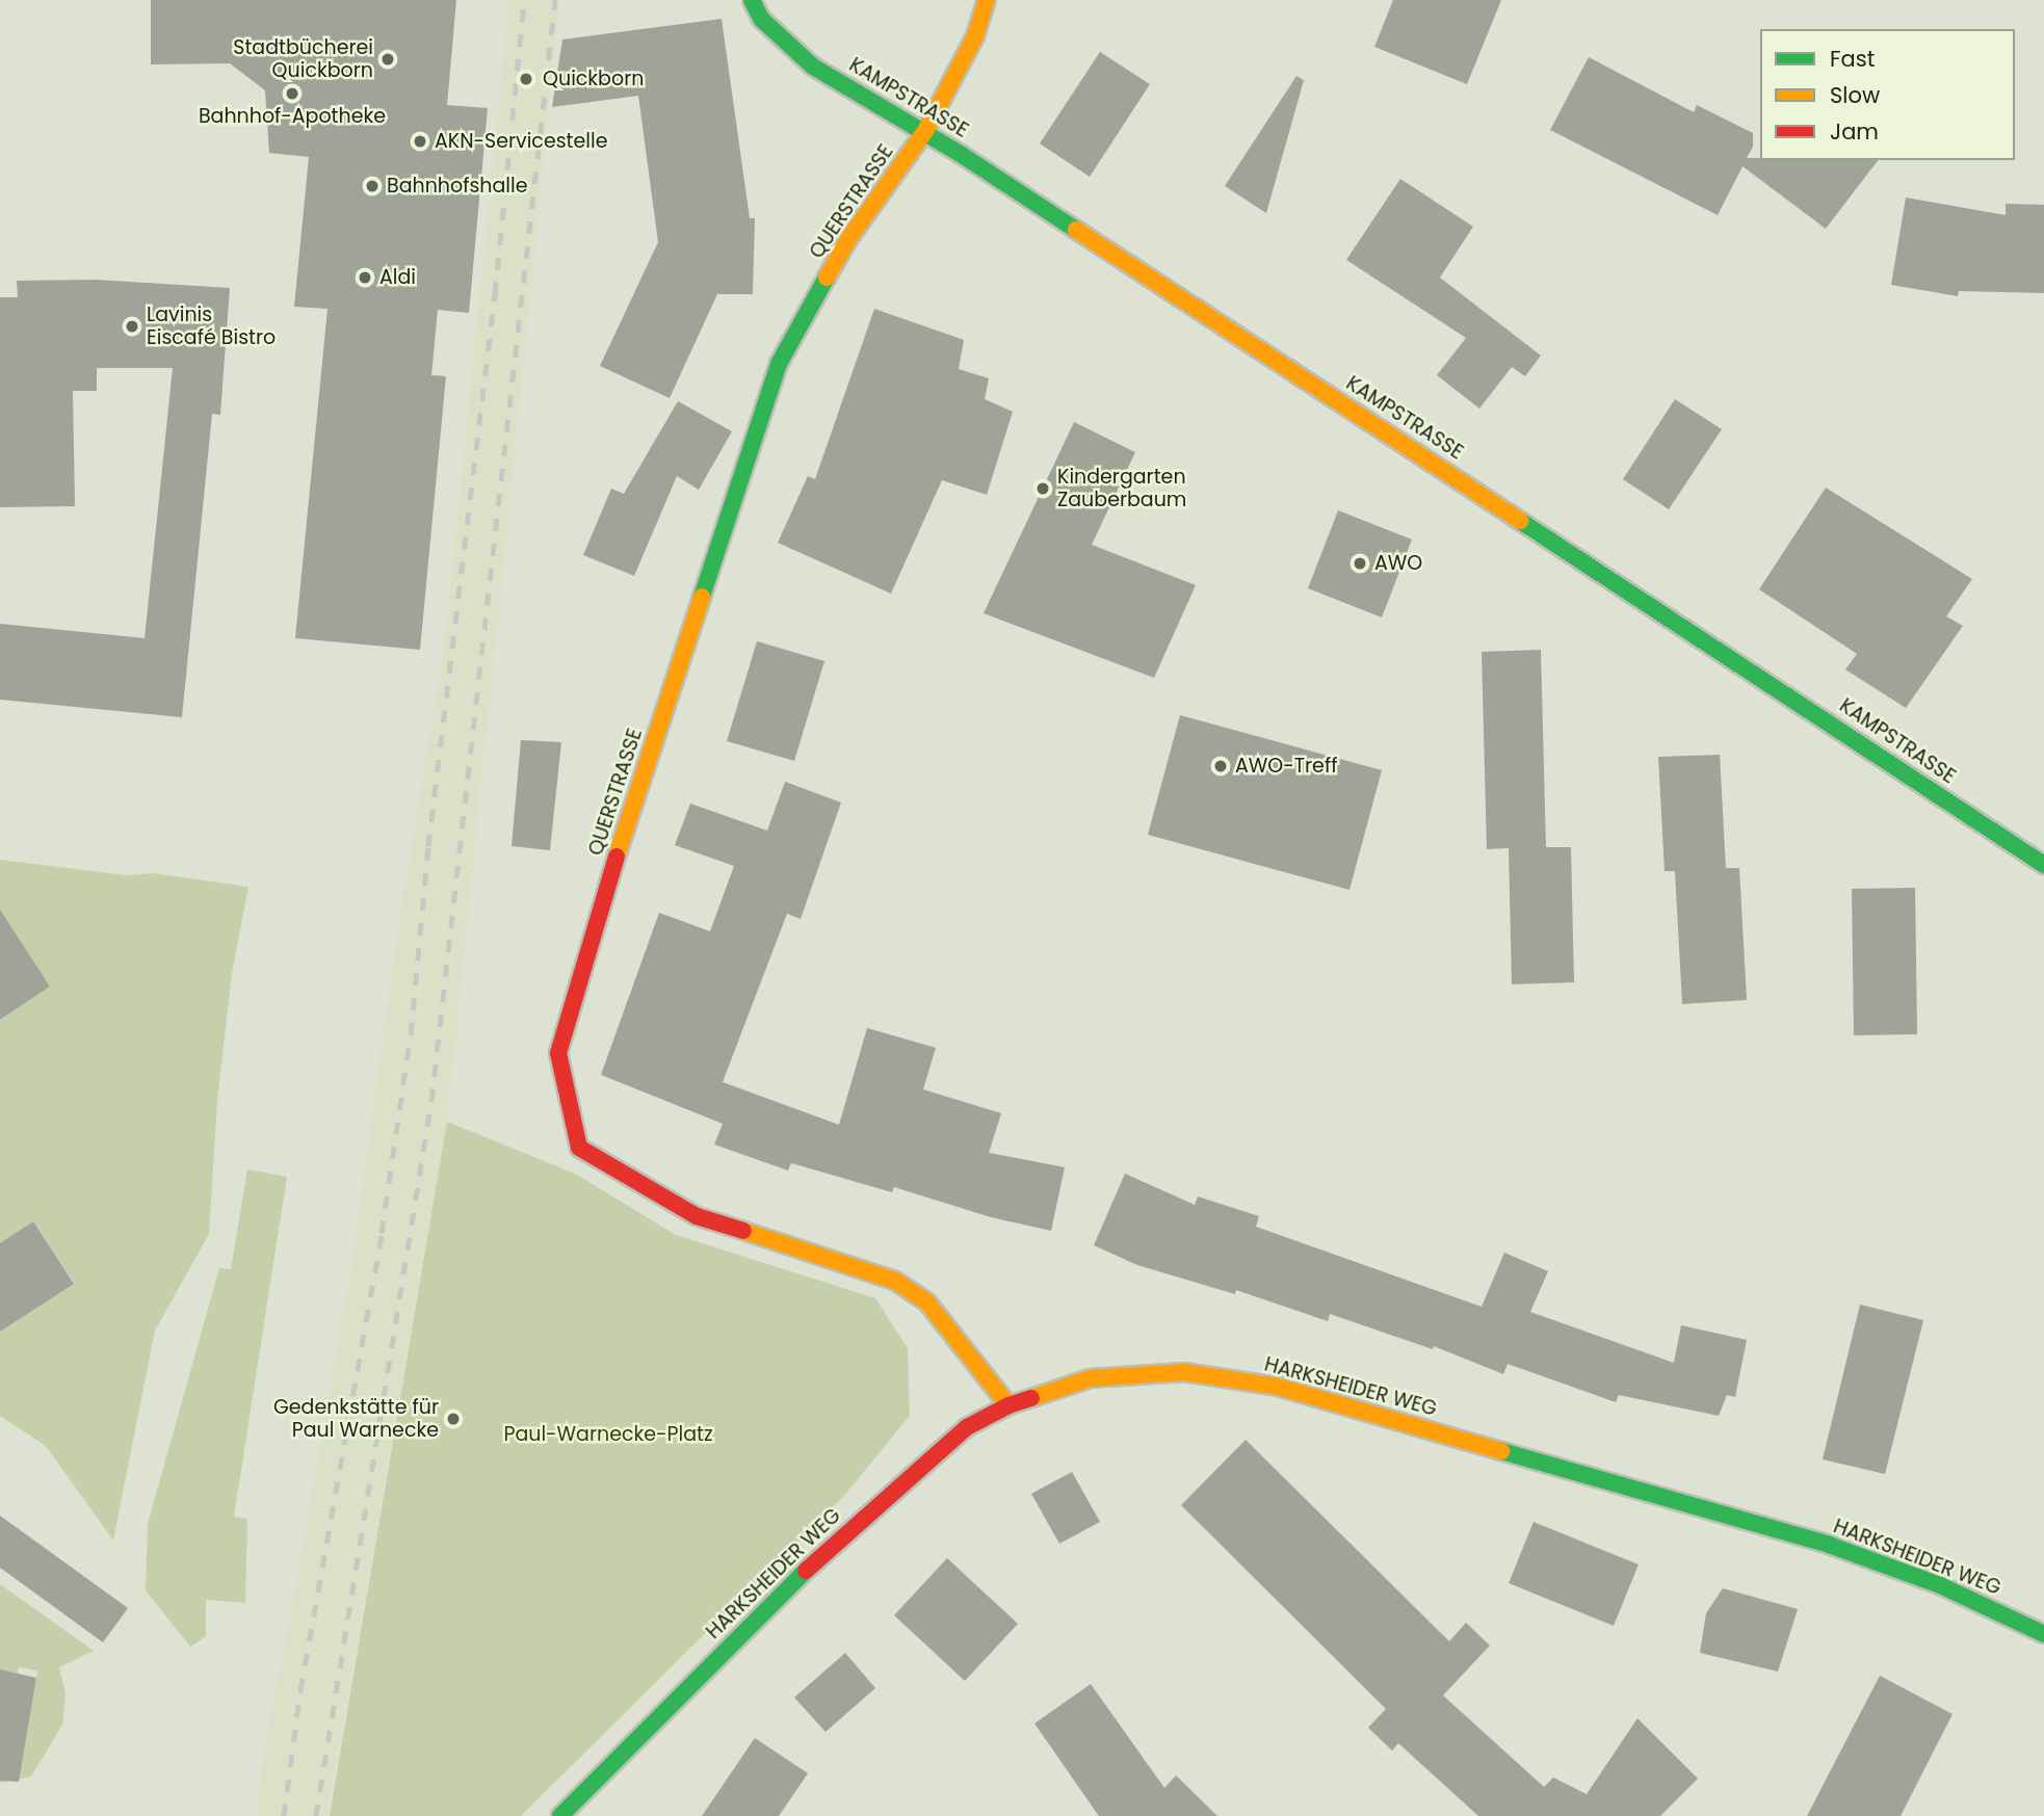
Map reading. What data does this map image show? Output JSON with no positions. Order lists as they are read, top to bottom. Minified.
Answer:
{"streets":{"street":["KAMPSTRASSE","QUERSTRASSE","HARKSHEIDER WEG"]},"crossings":[["KAMPSTRASSE","QUERSTRASSE"],["QUERSTRASSE","HARKSHEIDER WEG"]],"parks":["Paul-Warnecke-Platz"],"places":["Stadtbücherei Quickborn","Quickborn","Bahnhof-Apotheke","AKN-Servicestelle","Bahnhofshalle","Aldi","Lavinis Eiscafé Bistro","Kindergarten Zauberbaum","AWO","AWO-Treff","Gedenkstätte für Paul Warnecke"],"legend":["Fast","Slow","Jam"]}
